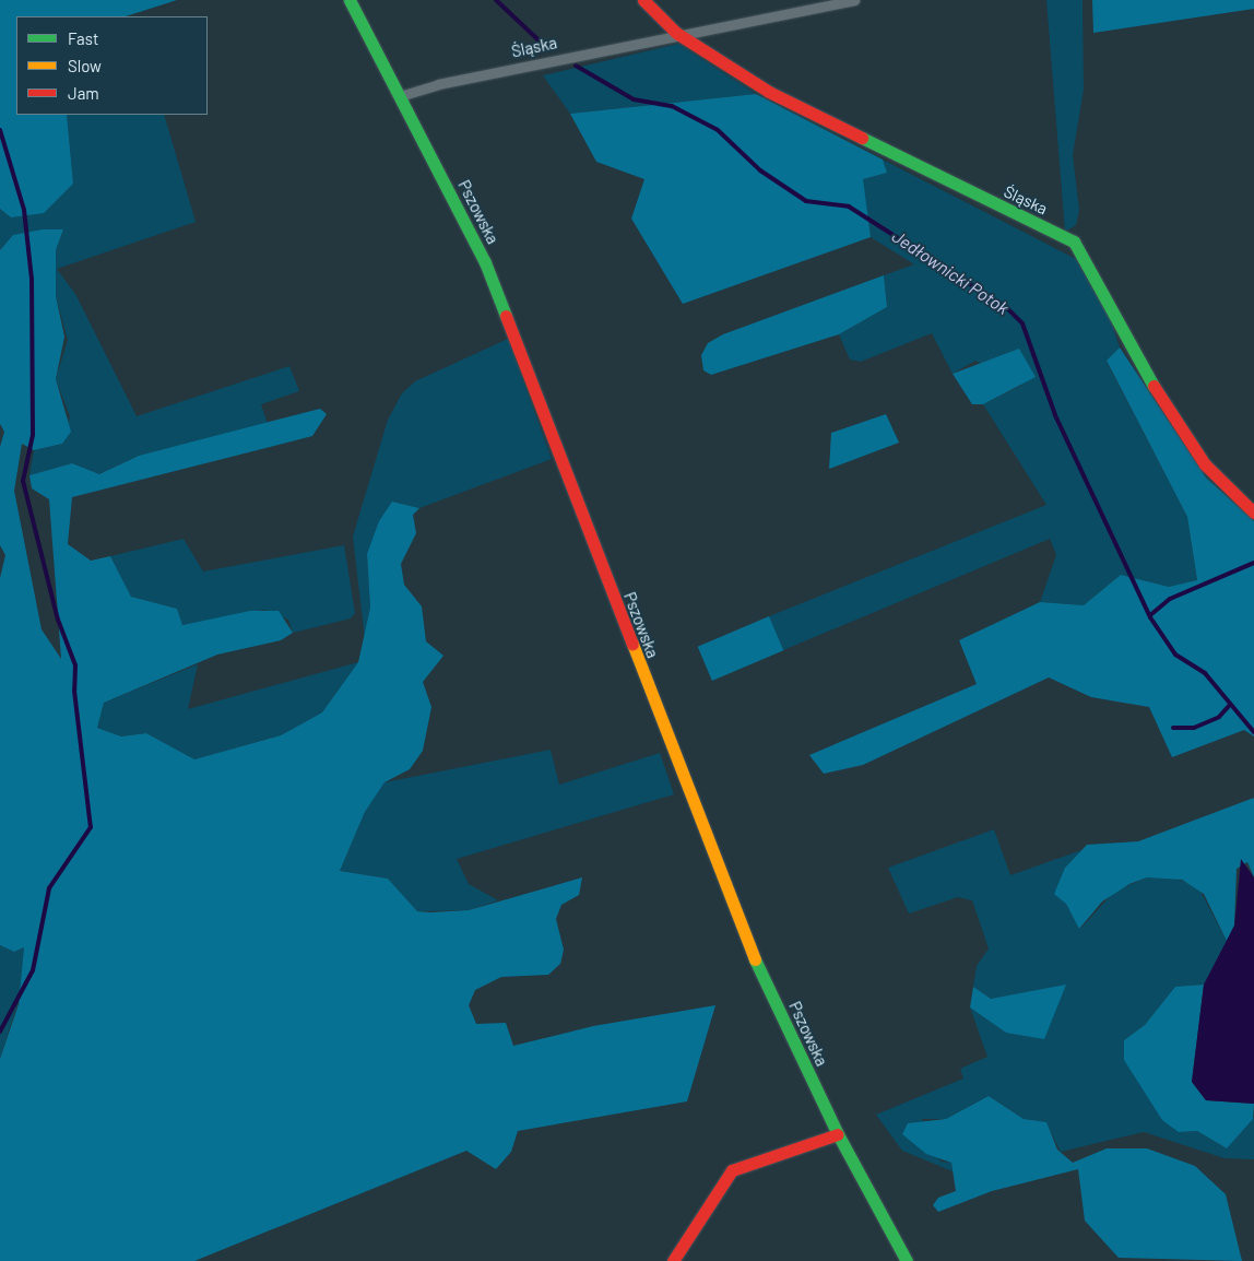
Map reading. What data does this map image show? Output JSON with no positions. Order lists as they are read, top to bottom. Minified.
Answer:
{"streets":{"main road":["Śląska","Pszowska"]},"crossings":[["Śląska","Pszowska"]],"water":["Jedłownicki Potok"],"legend":["Fast","Slow","Jam"]}
